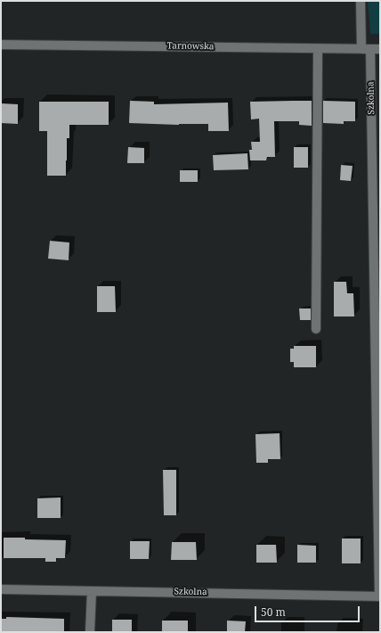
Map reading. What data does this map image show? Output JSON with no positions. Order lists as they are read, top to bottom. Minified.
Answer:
{"streets":{"street":["Tarnowska","Szkolna"]},"crossings":[["Tarnowska","Szkolna"]],"scale_bar":"50 m"}
